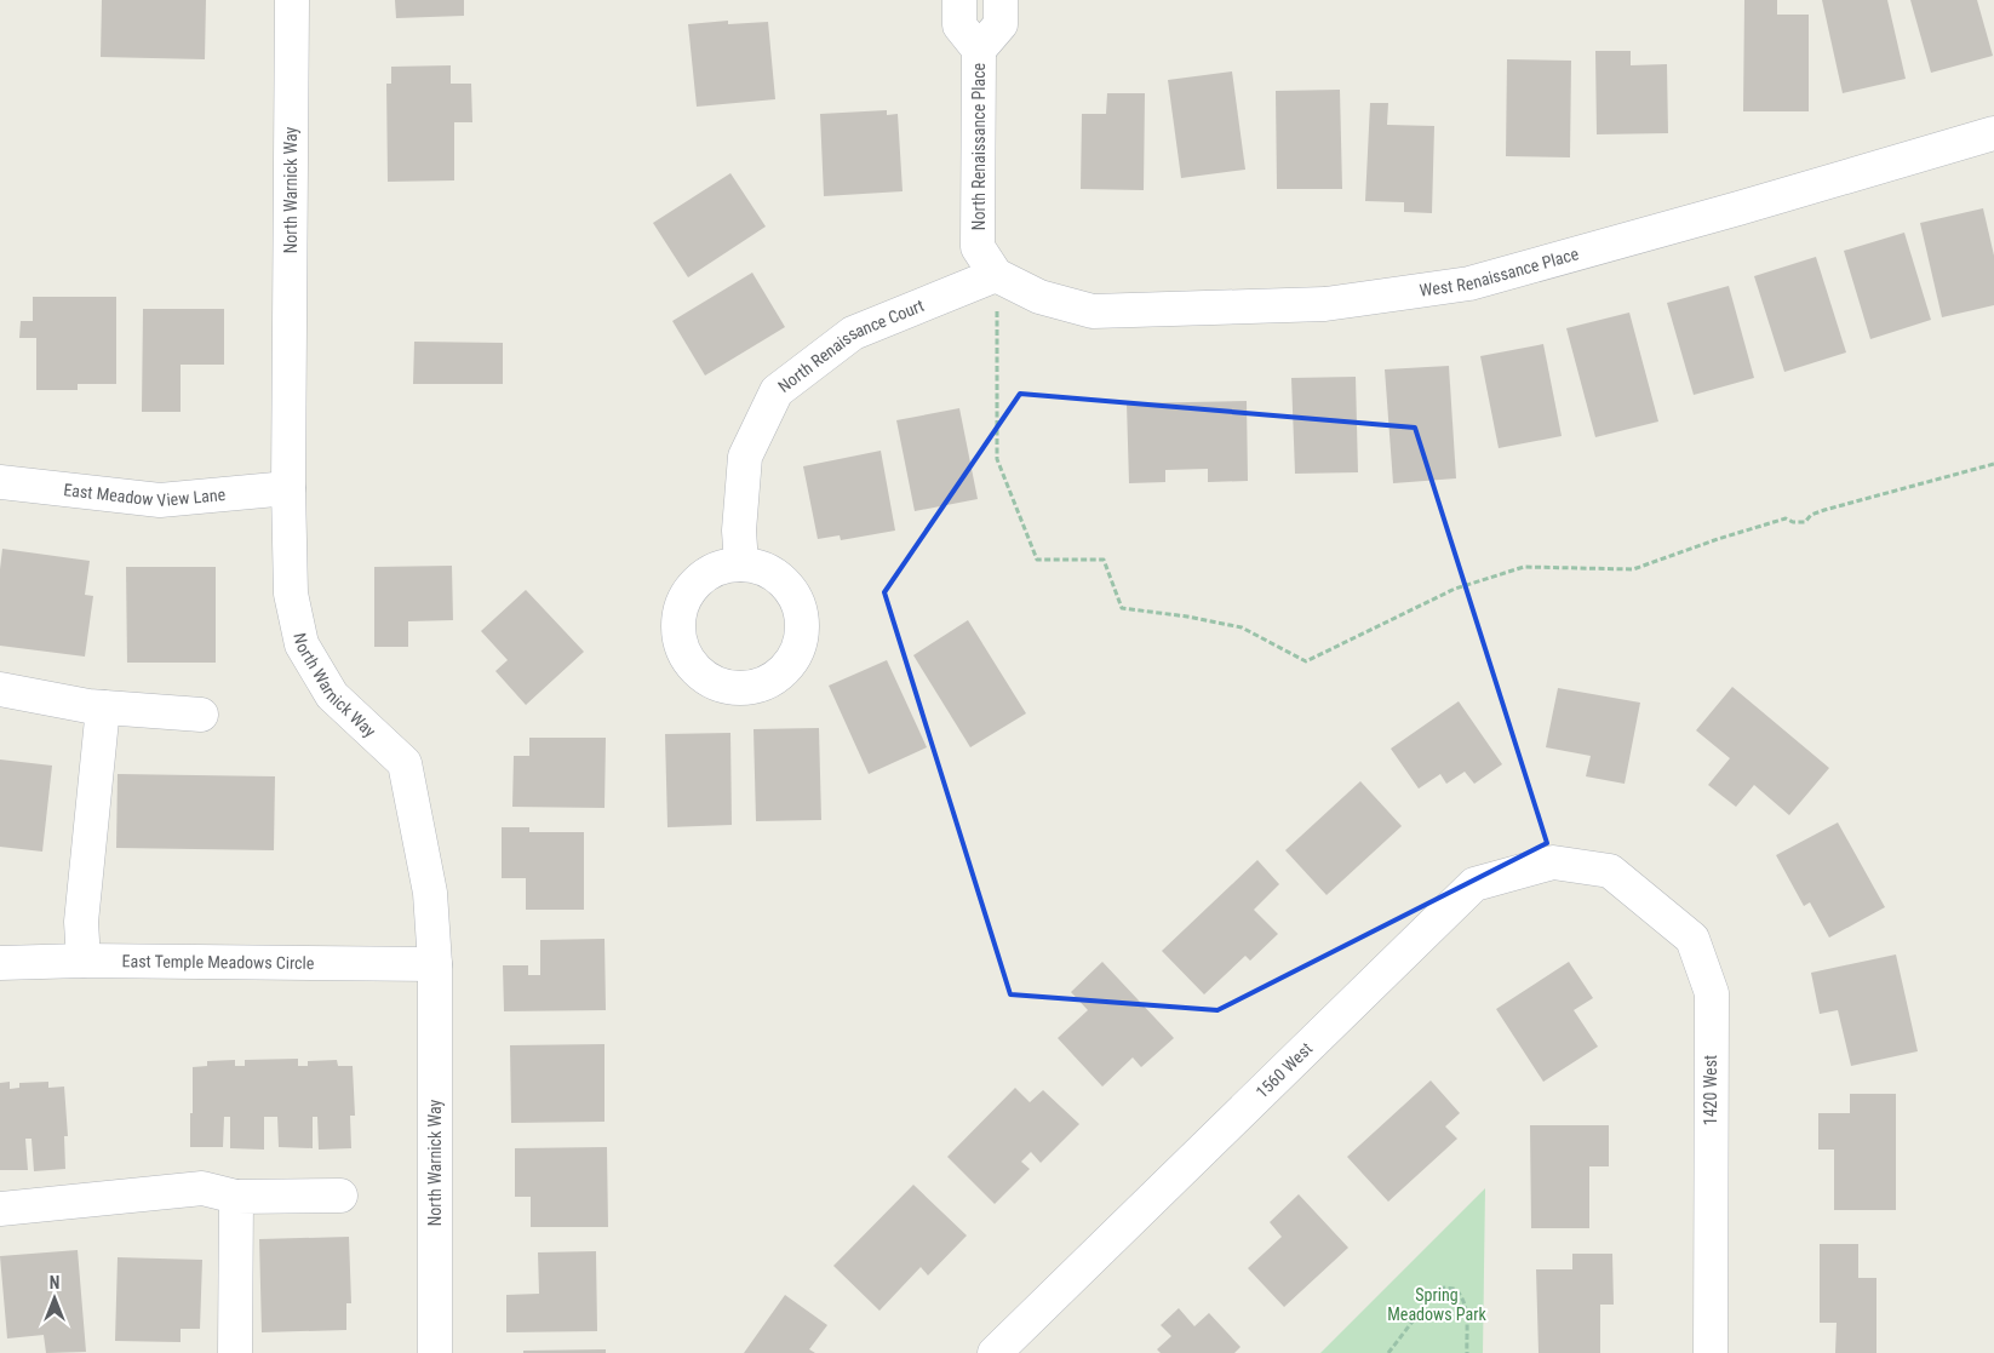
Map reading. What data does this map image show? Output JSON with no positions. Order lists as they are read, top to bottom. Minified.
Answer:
{"streets":{"street":["North Renaissance Place","North Warnick Way","West Renaissance Place","North Renaissance Court","East Meadow View Lane","East Temple Meadows Circle","1560 West","1420 West"]},"crossings":[["North Renaissance Place","West Renaissance Place"],["North Renaissance Place","North Renaissance Court"],["North Warnick Way","East Meadow View Lane"],["North Warnick Way","East Temple Meadows Circle"],["West Renaissance Place","North Renaissance Court"],["1560 West","1420 West"]],"parks":["Spring Meadows Park"],"north":"top"}
